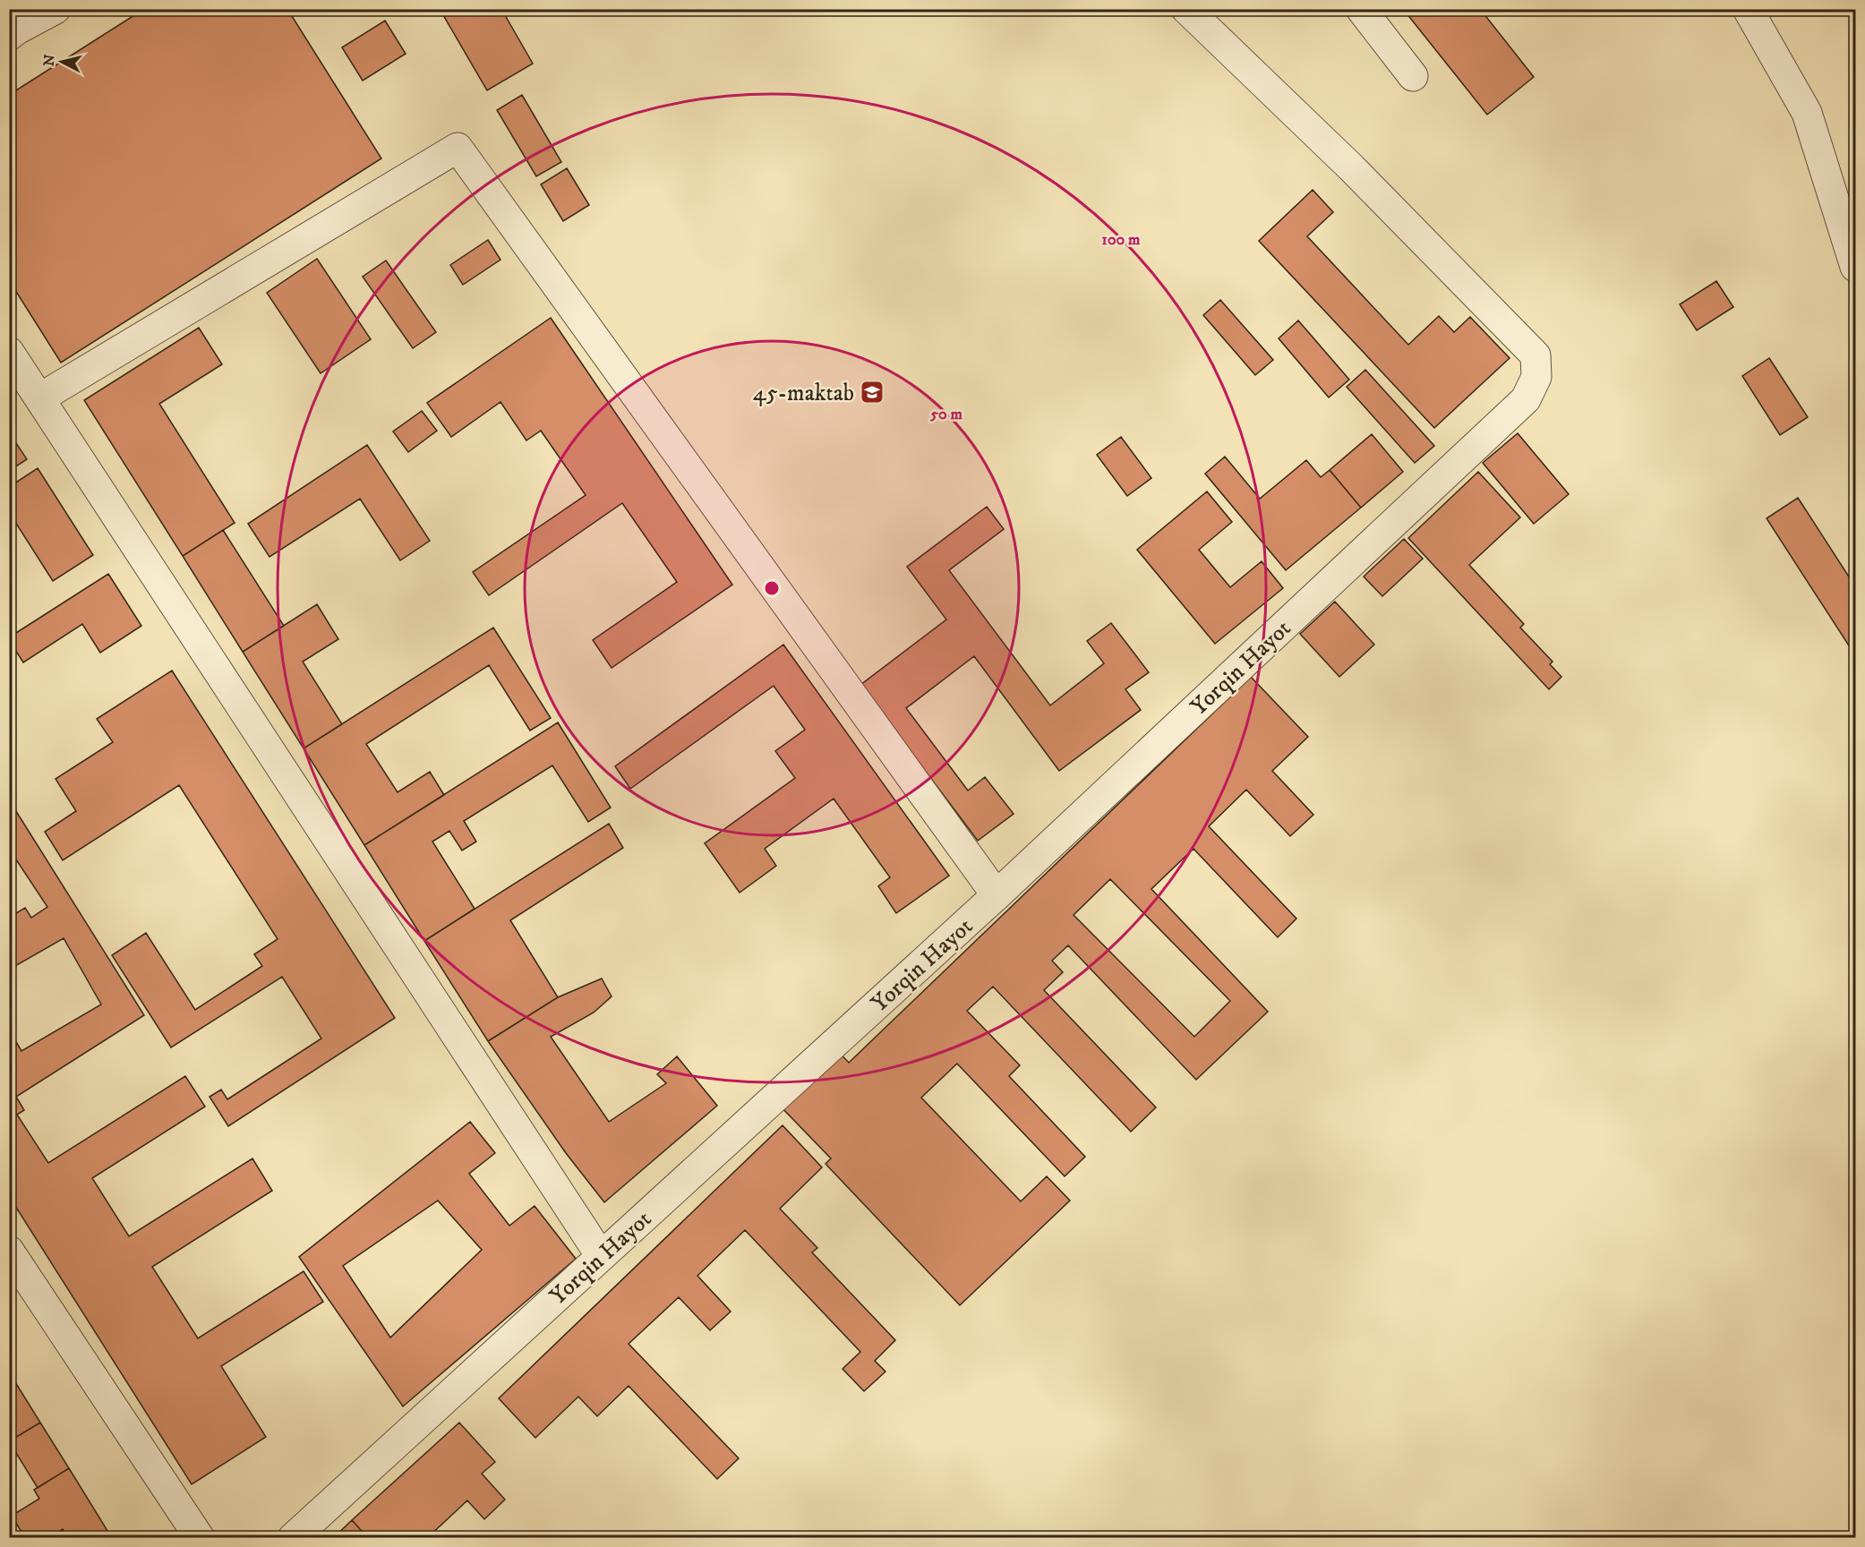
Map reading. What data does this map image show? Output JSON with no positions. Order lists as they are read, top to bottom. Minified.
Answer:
{"streets":{"street":["Yorqin Hayot"]},"places":{"school or university":["45-maktab"]},"north":"left","rings":["100 m","50 m"]}
